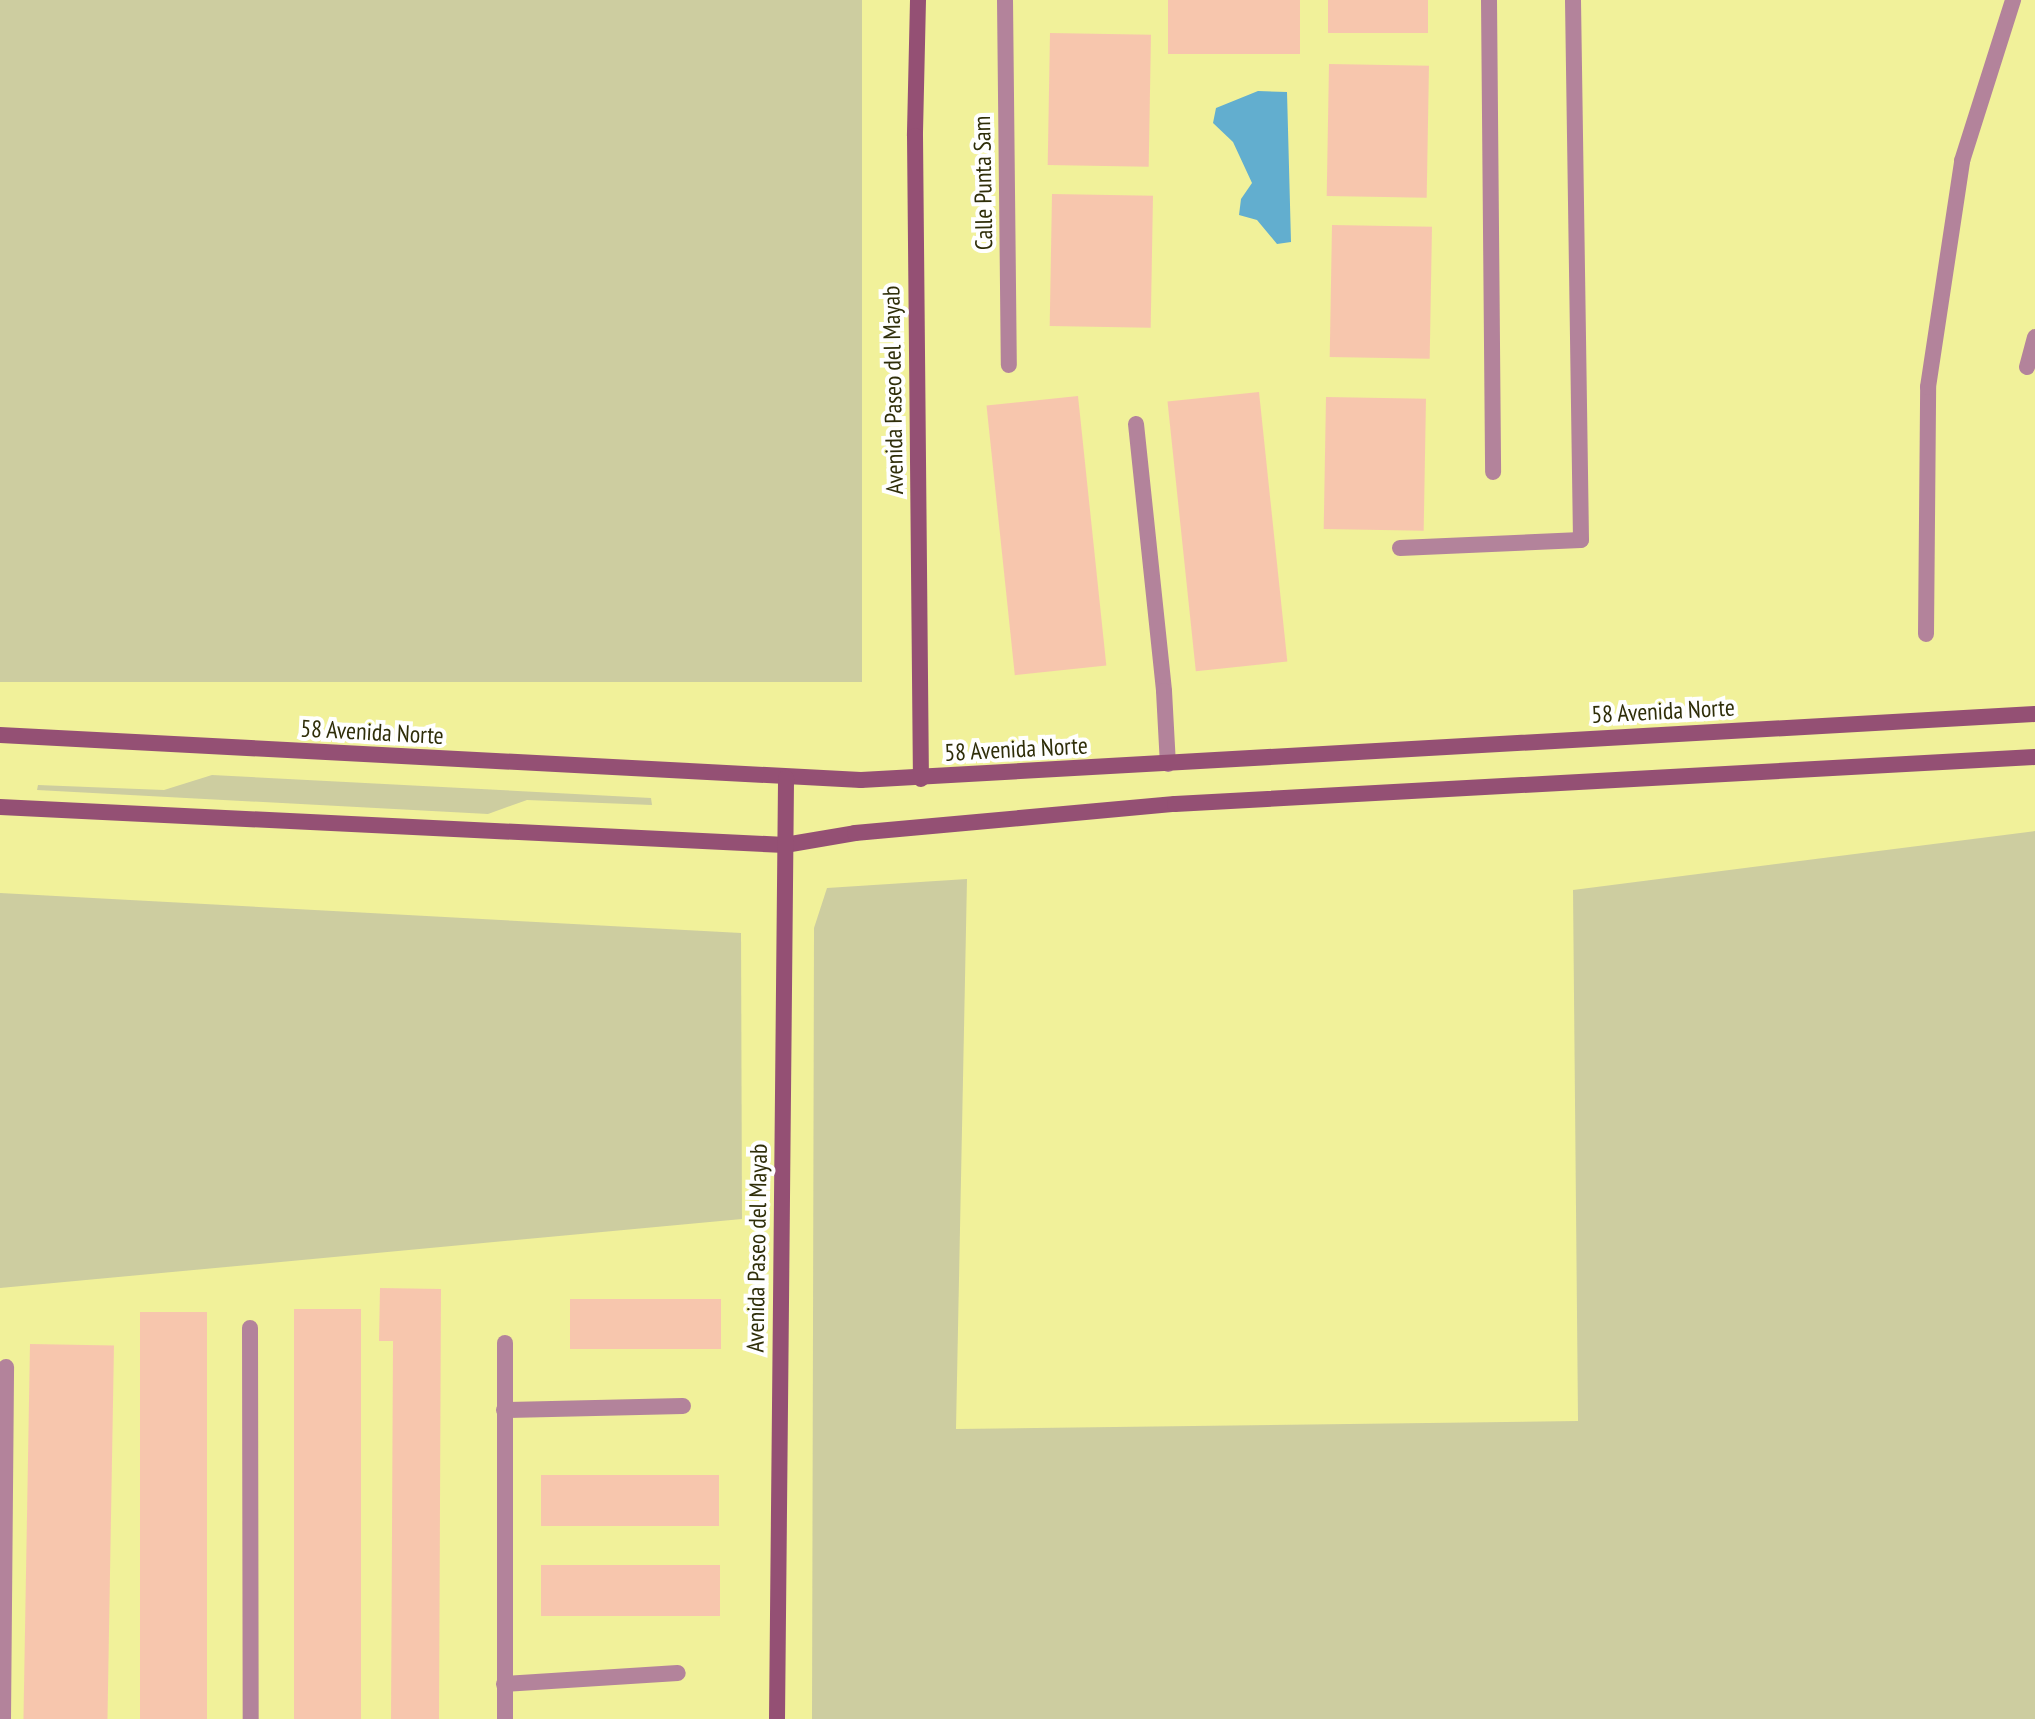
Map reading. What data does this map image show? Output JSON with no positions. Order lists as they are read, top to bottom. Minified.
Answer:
{"streets":{"main road":["Avenida Paseo del Mayab","58 Avenida Norte"],"street":["Calle Punta Sam"]},"crossings":[["Avenida Paseo del Mayab","58 Avenida Norte"]]}
